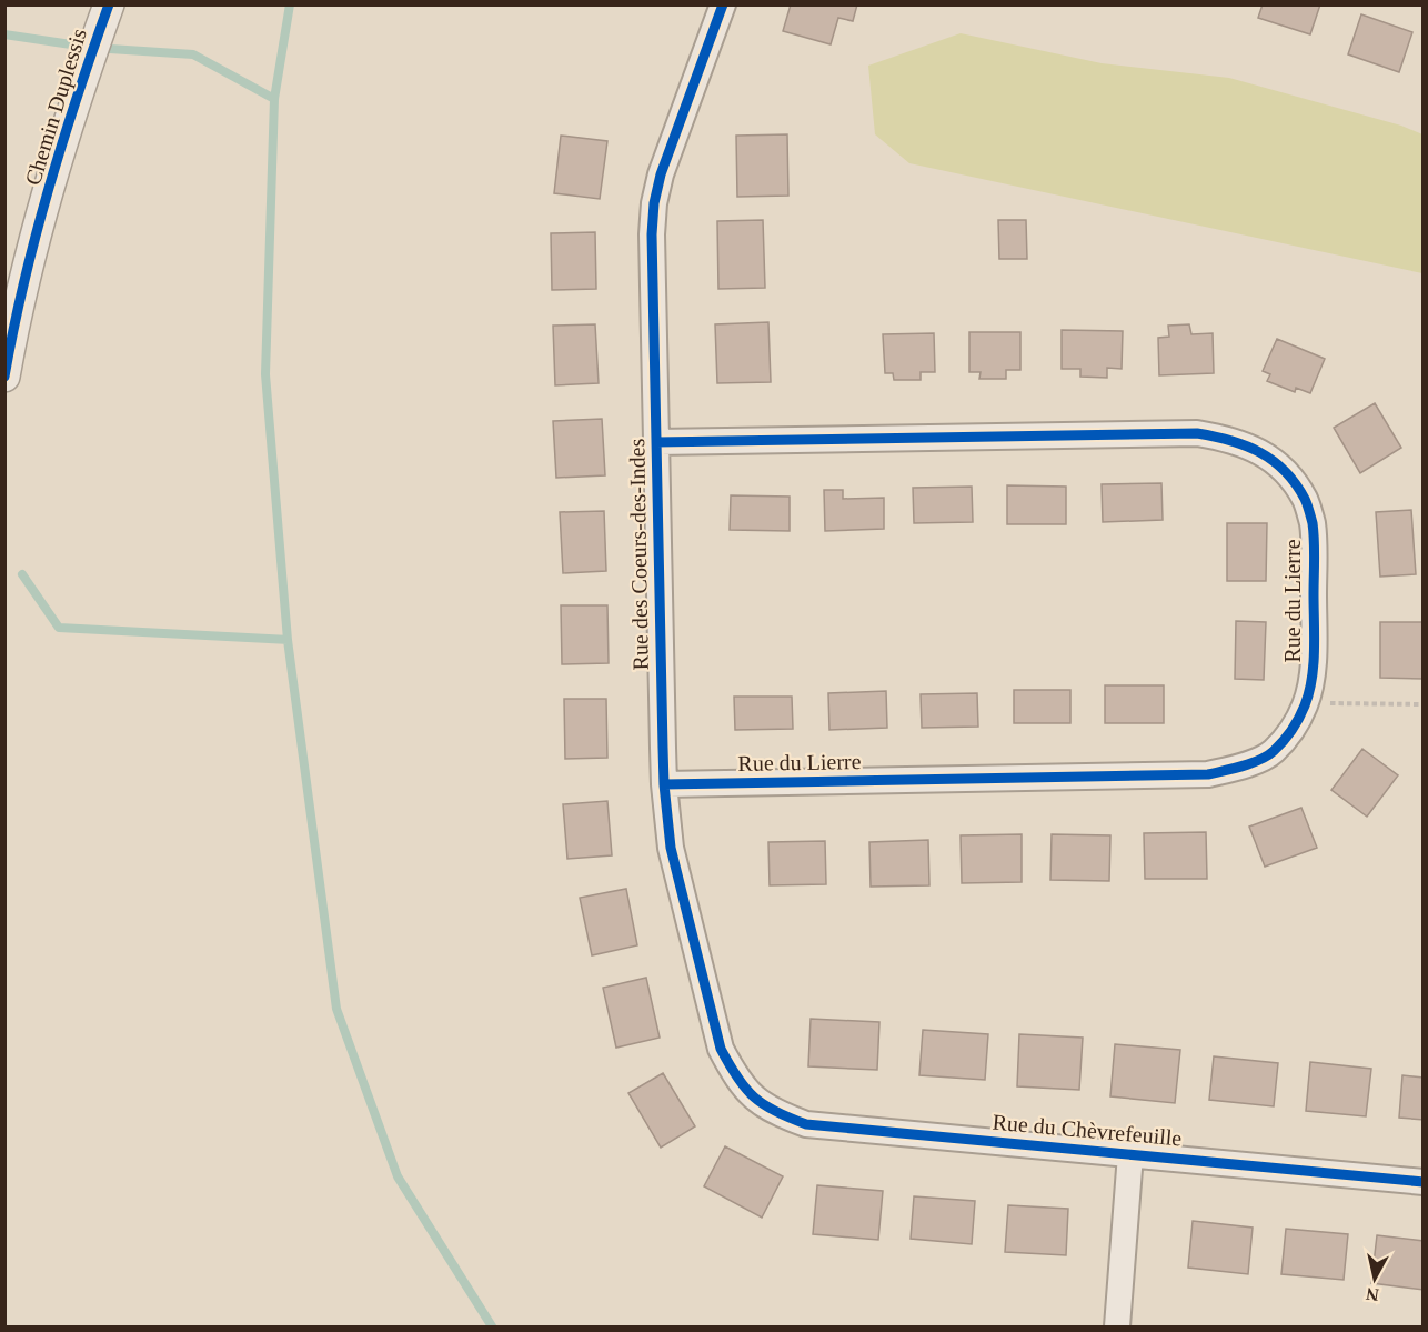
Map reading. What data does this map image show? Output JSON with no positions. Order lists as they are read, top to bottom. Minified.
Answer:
{"streets":{"street":["Chemin Duplessis","Rue des Coeurs-des-Indes","Rue du Lierre","Rue du Chèvrefeuille"]},"crossings":[["Rue des Coeurs-des-Indes","Rue du Lierre"],["Rue des Coeurs-des-Indes","Rue du Chèvrefeuille"]],"north":"bottom"}
